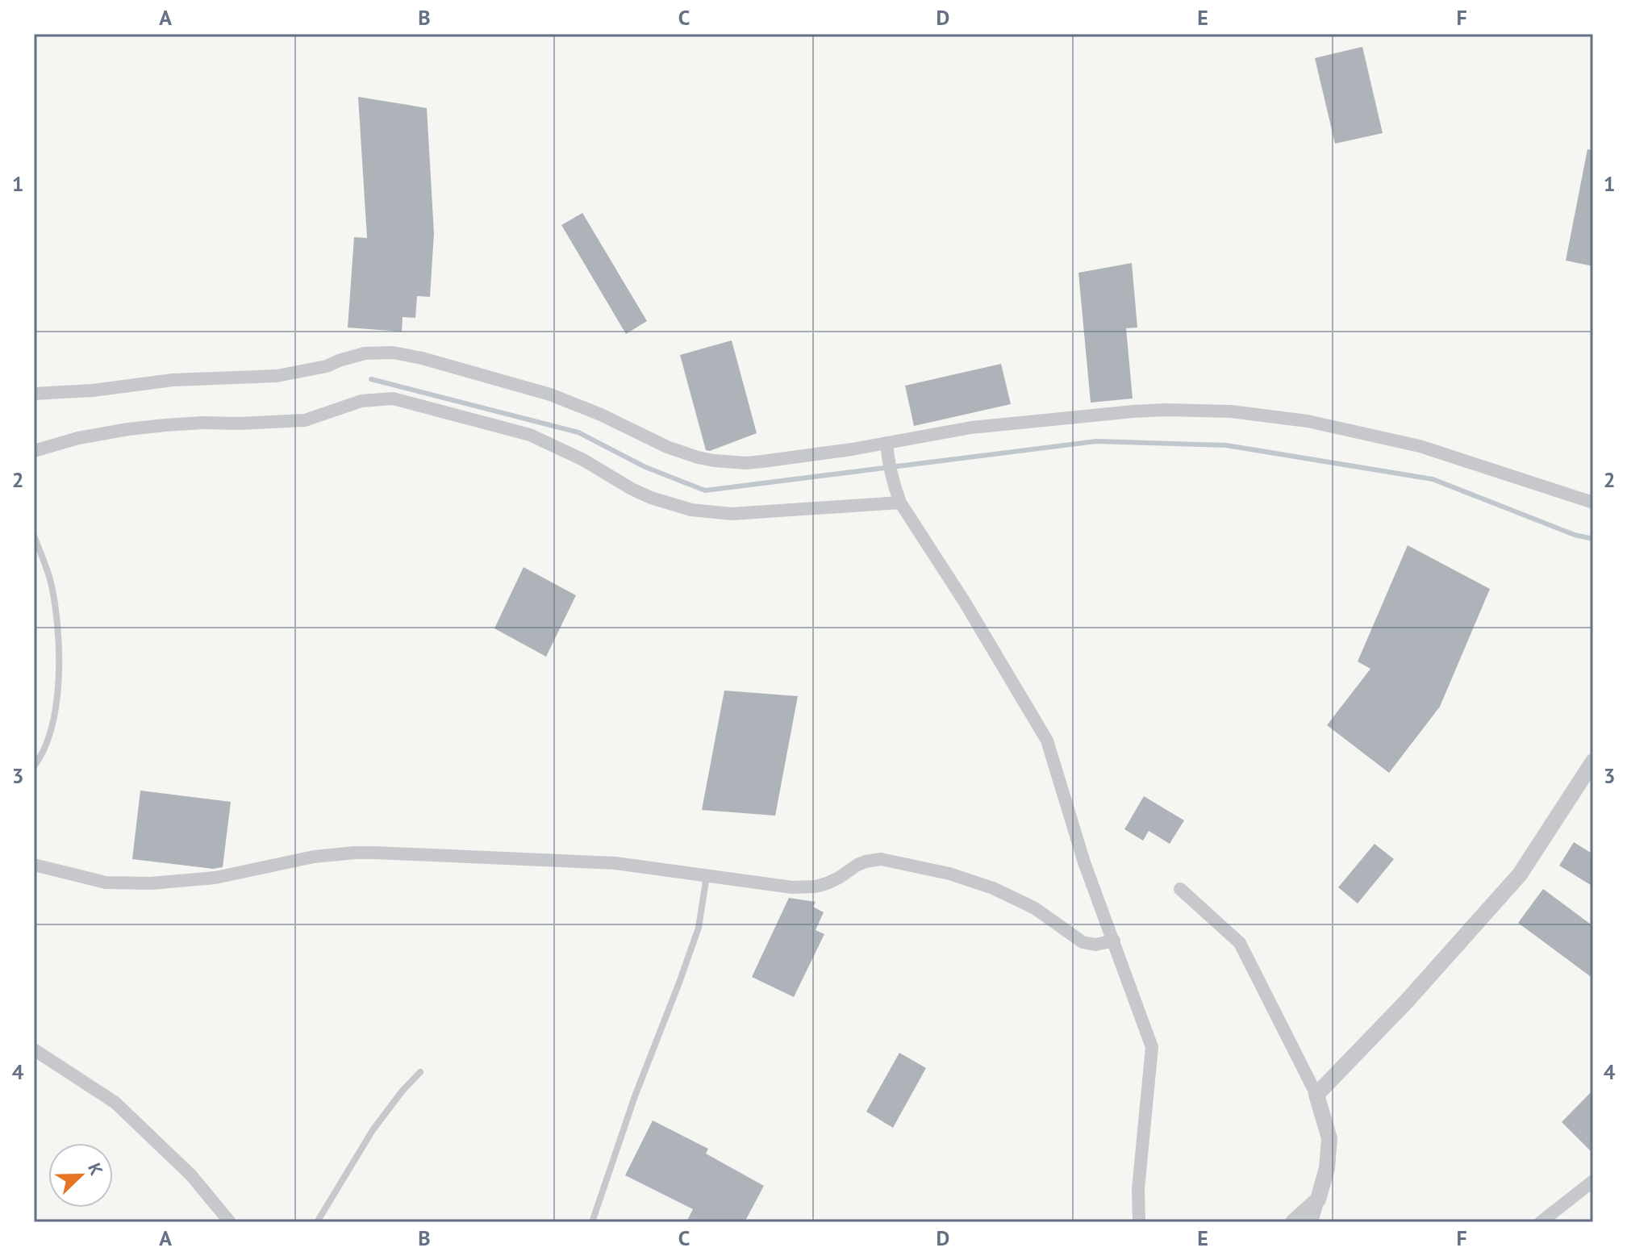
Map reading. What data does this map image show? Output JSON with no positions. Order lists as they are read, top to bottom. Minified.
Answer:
{"north":"top right","grid":{"columns":["A","B","C","D","E","F"],"rows":["1","2","3","4"]}}
